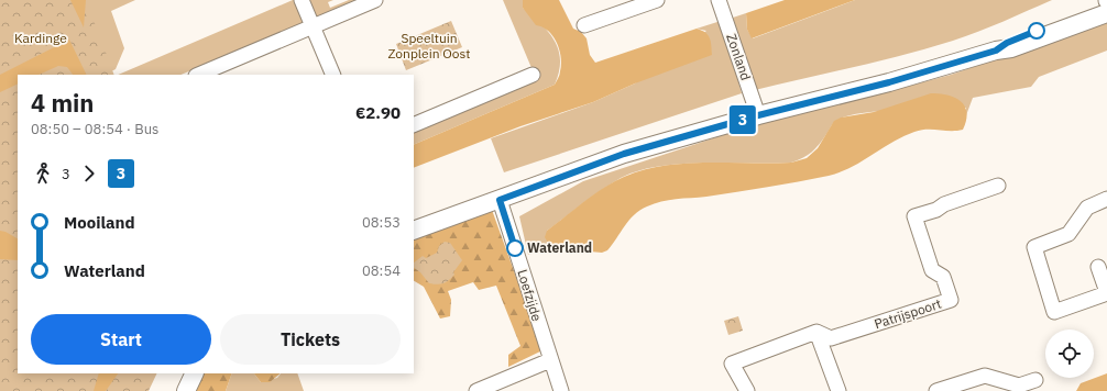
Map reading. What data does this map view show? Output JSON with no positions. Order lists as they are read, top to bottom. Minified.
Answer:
{"streets":{"street":["Zonland","Loefzijde","Patrijspoort"]},"parks":["Kardinge","Speeltuin Zonplein Oost"],"places":["Waterland"],"lines":["bus line 3"],"page":{"on_map":"3","heading":["4 min","08:50 – 08:54 · Bus","€2.90"],"legs":["3","3"],"list":[{"name":"Mooiland","value":"08:53"},{"name":"Waterland","value":"08:54"}],"buttons":["Start","Tickets"]}}
